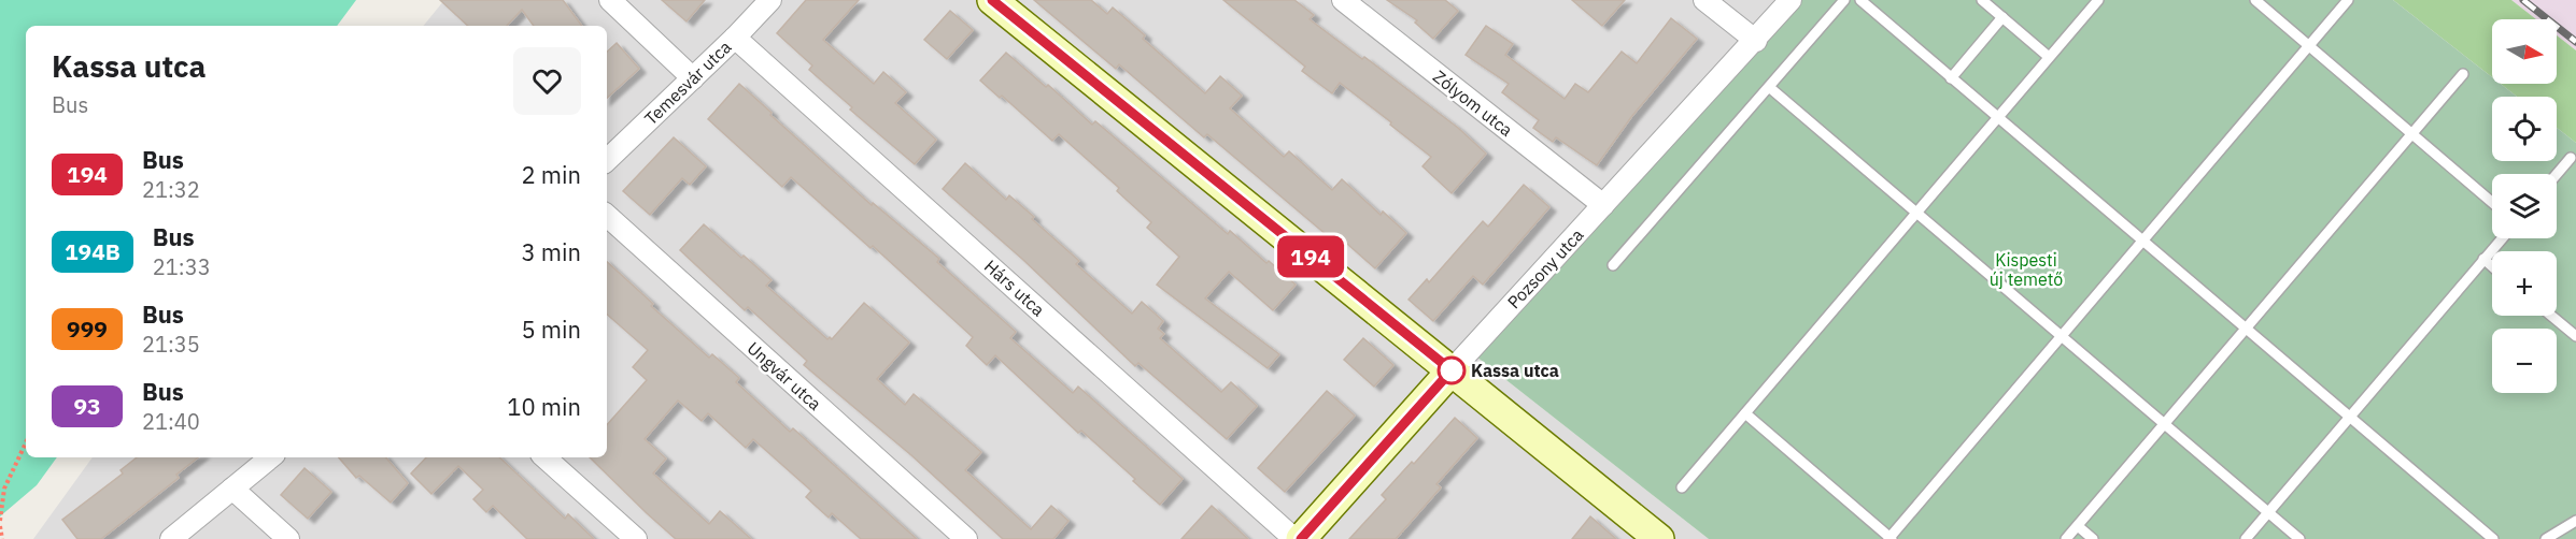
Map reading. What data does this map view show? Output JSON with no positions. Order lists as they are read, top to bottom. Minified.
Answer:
{"streets":{"street":["Temesvár utca","Zólyom utca","Pozsony utca","Hárs utca","Ungvár utca"]},"crossings":[["Temesvár utca","Hárs utca"],["Zólyom utca","Pozsony utca"]],"parks":["Kispesti új temető"],"places":["Kassa utca"],"lines":["bus line 194"],"north":"right","page":{"on_map":"194","map_buttons":["+","−"],"heading":["Kassa utca","Bus"],"list":[{"mark":"194","name":"Bus","note":"21:32","value":"2 min"},{"mark":"194B","name":"Bus","note":"21:33","value":"3 min"},{"mark":"999","name":"Bus","note":"21:35","value":"5 min"},{"mark":"93","name":"Bus","note":"21:40","value":"10 min"}]}}
